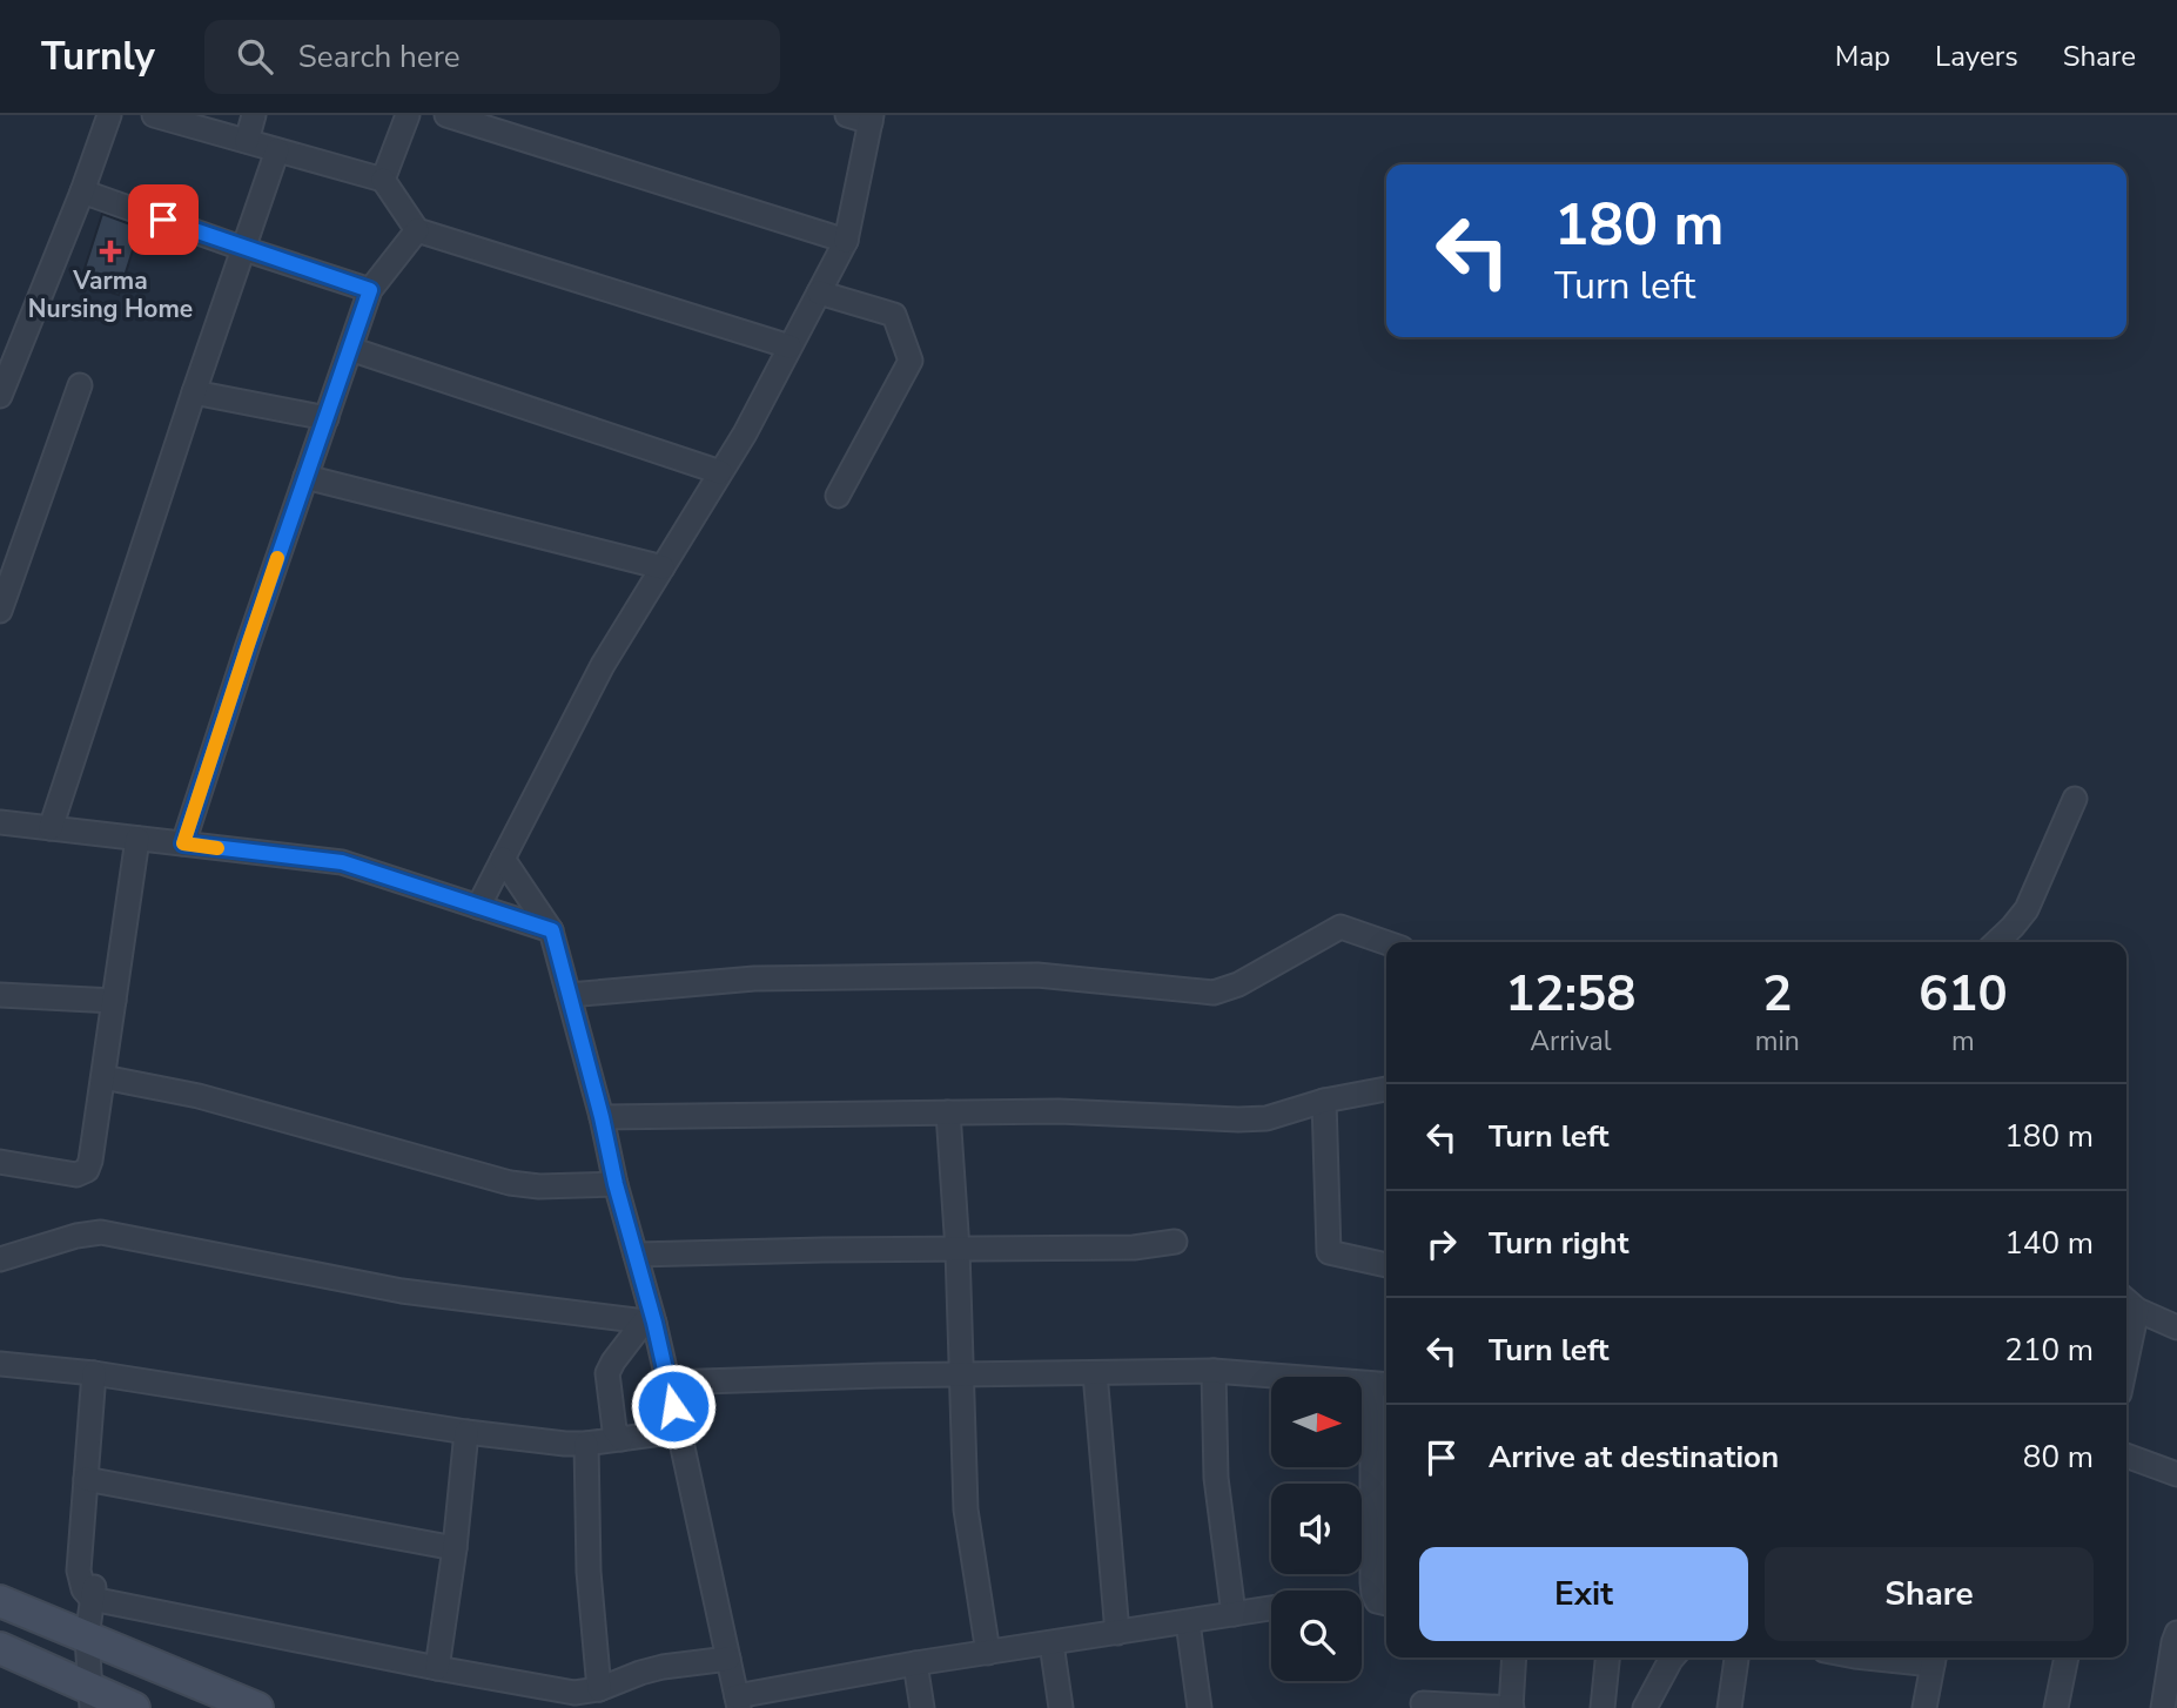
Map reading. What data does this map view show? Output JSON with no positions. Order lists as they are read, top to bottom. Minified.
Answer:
{"places":{"health":["Varma Nursing Home"]},"north":"right","page":{"header":"Turnly","search":"Search here","nav":["Map","Layers","Share"],"turn":["180 m","Turn left"],"eta":["12:58","Arrival","2","min","610","m"],"list":[{"name":"Turn left","value":"180 m"},{"name":"Turn right","value":"140 m"},{"name":"Turn left","value":"210 m"},{"name":"Arrive at destination","value":"80 m"}],"buttons":["Exit","Share"]}}
